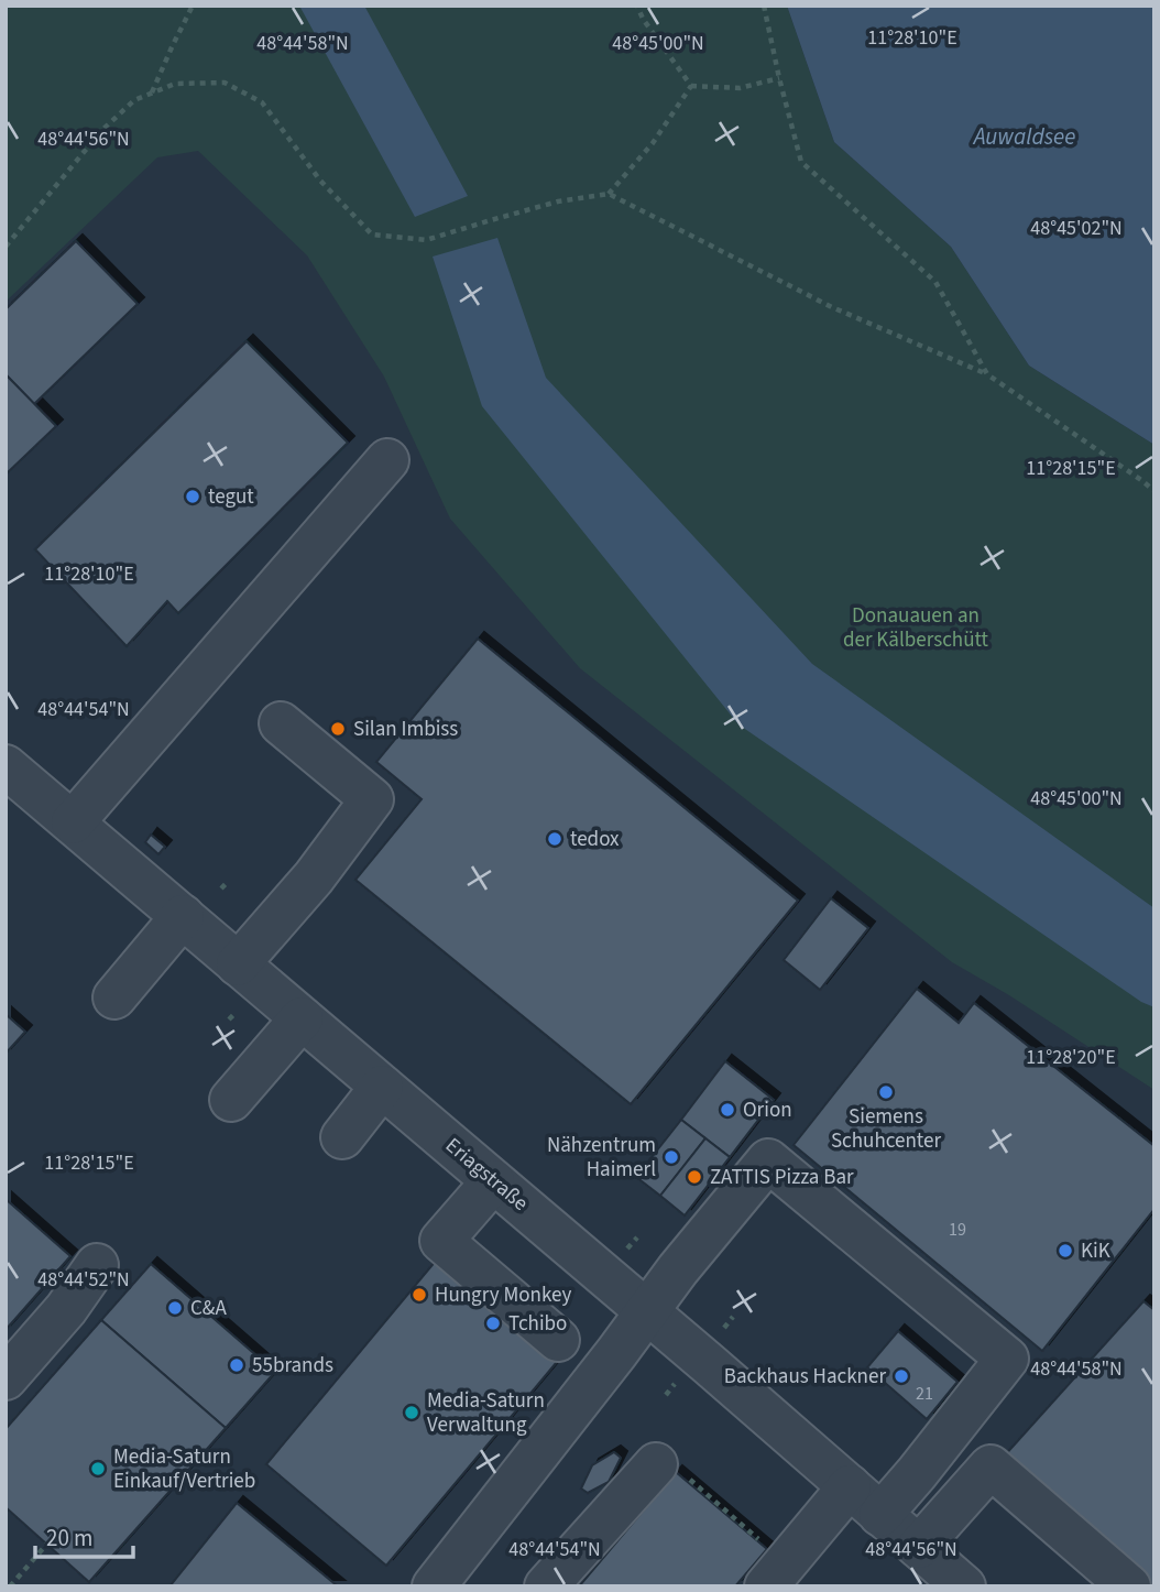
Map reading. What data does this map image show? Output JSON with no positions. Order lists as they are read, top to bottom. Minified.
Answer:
{"streets":{"street":["Eriagstraße"]},"water":["Auwaldsee"],"parks":["Donauauen an der Kälberschütt"],"places":["tegut","Silan Imbiss","tedox","Siemens Schuhcenter","Orion","Nähzentrum Haimerl","ZATTIS Pizza Bar","KiK","Hungry Monkey","C&A","Tchibo","55brands","Backhaus Hackner","Media-Saturn Verwaltung","Media-Saturn Einkauf/Vertrieb"],"house_numbers":["19","21"],"scale_bar":"20 m","coordinates":["11°28'10\"E","48°44'58\"N","48°45'00\"N","48°44'56\"N","48°45'02\"N","11°28'15\"E","48°44'54\"N","11°28'20\"E","48°44'52\"N"]}
